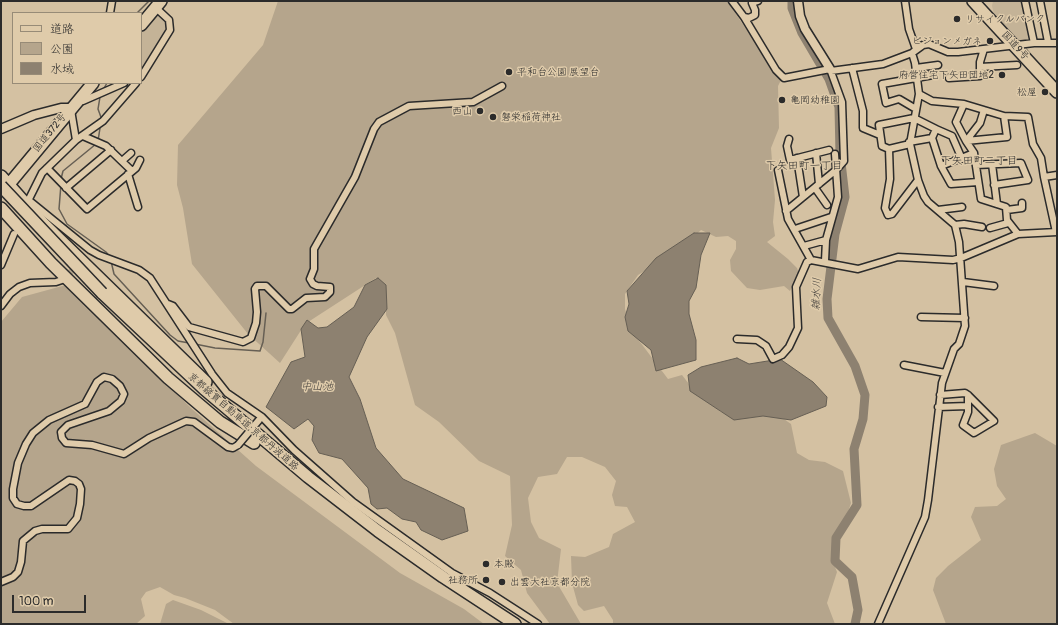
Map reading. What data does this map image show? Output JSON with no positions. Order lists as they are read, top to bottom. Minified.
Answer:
{"streets":{"highway":["国道9号","国道372号","京都縦貫自動車道;京都丹波道路"]},"crossings":[["国道372号","京都縦貫自動車道;京都丹波道路"]],"districts":["下矢田町二丁目","下矢田町一丁目"],"water":["雑水川","中山池"],"places":["リサイクルバンク","ビジョンメガネ","平和台公園 展望台","府営住宅下矢田団地2","松屋","亀岡幼稚園","西山","磐栄稲荷神社","本殿","社務所","出雲大社京都分院"],"legend":["道路","公園","水域"],"scale_bar":"100 m"}
